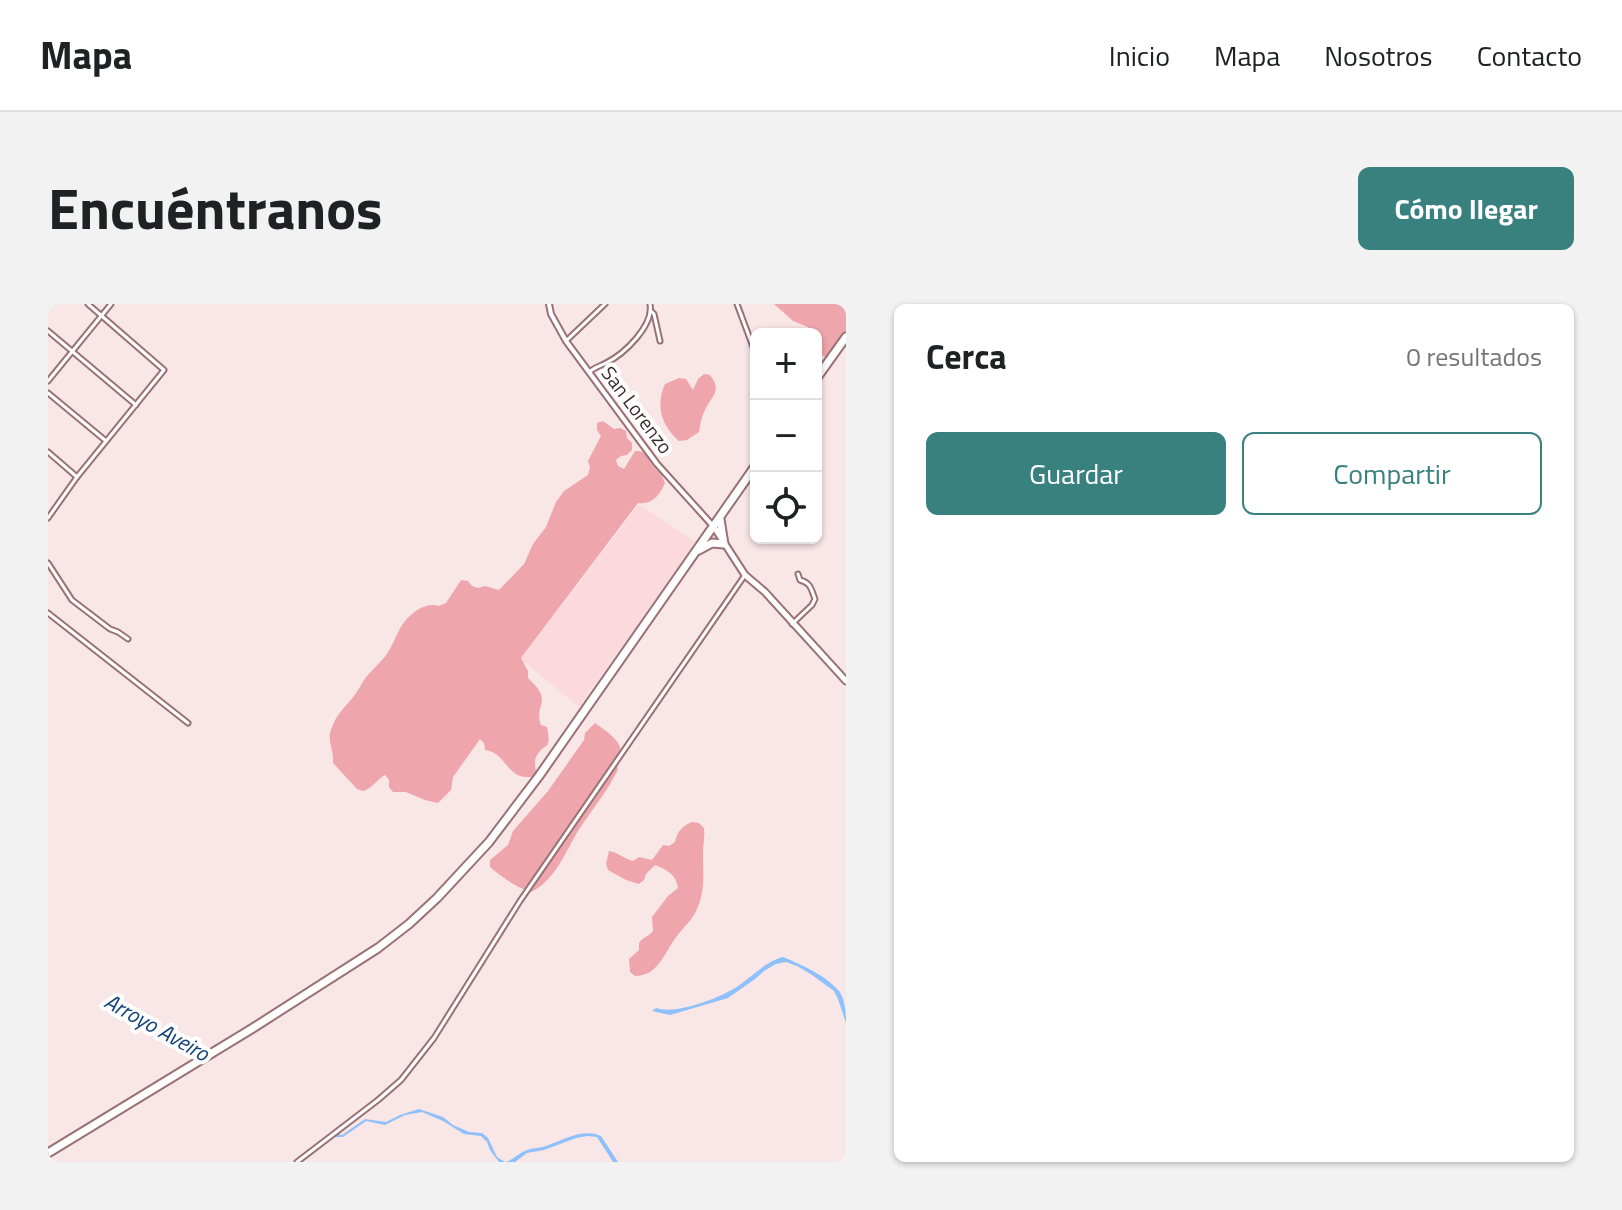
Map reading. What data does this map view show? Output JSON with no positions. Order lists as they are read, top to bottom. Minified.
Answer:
{"streets":{"street":["San Lorenzo"]},"water":["Arroyo Aveiro"],"page":{"header":"Mapa","nav":["Inicio","Mapa","Nosotros","Contacto"],"title":"Encuéntranos","buttons":["Cómo llegar",["Guardar","Compartir"]],"heading":["Cerca","0 resultados"],"map_buttons":["+","−"]}}
